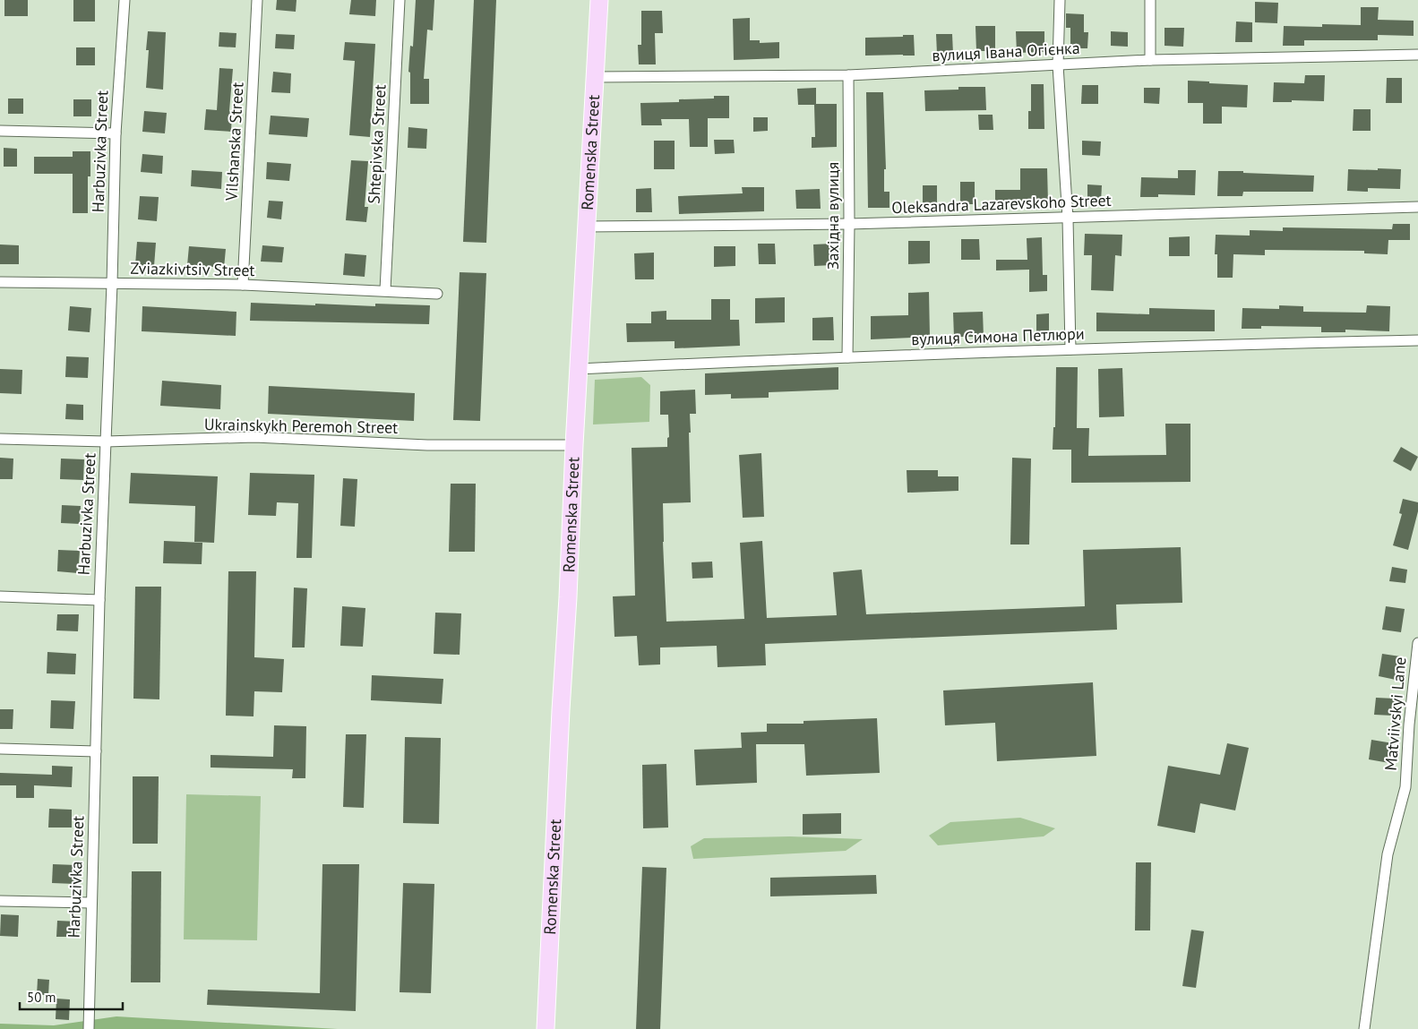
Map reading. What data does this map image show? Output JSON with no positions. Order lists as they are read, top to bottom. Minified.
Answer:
{"streets":{"main road":["Romenska Street"],"street":["вулиця Івана Огієнка","Vilshanska Street","Shtepivska Street","Harbuzivka Street","Oleksandra Lazarevskoho Street","Західна вулиця","Zviazkivtsiv Street","вулиця Симона Петлюри","Ukrainskykh Peremoh Street","Matviivskyi Lane"]},"crossings":[["вулиця Івана Огієнка","Romenska Street"],["вулиця Івана Огієнка","Західна вулиця"],["Vilshanska Street","Zviazkivtsiv Street"],["Shtepivska Street","Zviazkivtsiv Street"],["Harbuzivka Street","Zviazkivtsiv Street"],["Harbuzivka Street","Ukrainskykh Peremoh Street"],["Romenska Street","Oleksandra Lazarevskoho Street"],["Romenska Street","вулиця Симона Петлюри"],["Romenska Street","Ukrainskykh Peremoh Street"],["Oleksandra Lazarevskoho Street","Західна вулиця"],["Західна вулиця","вулиця Симона Петлюри"]],"scale_bar":"50 m"}
